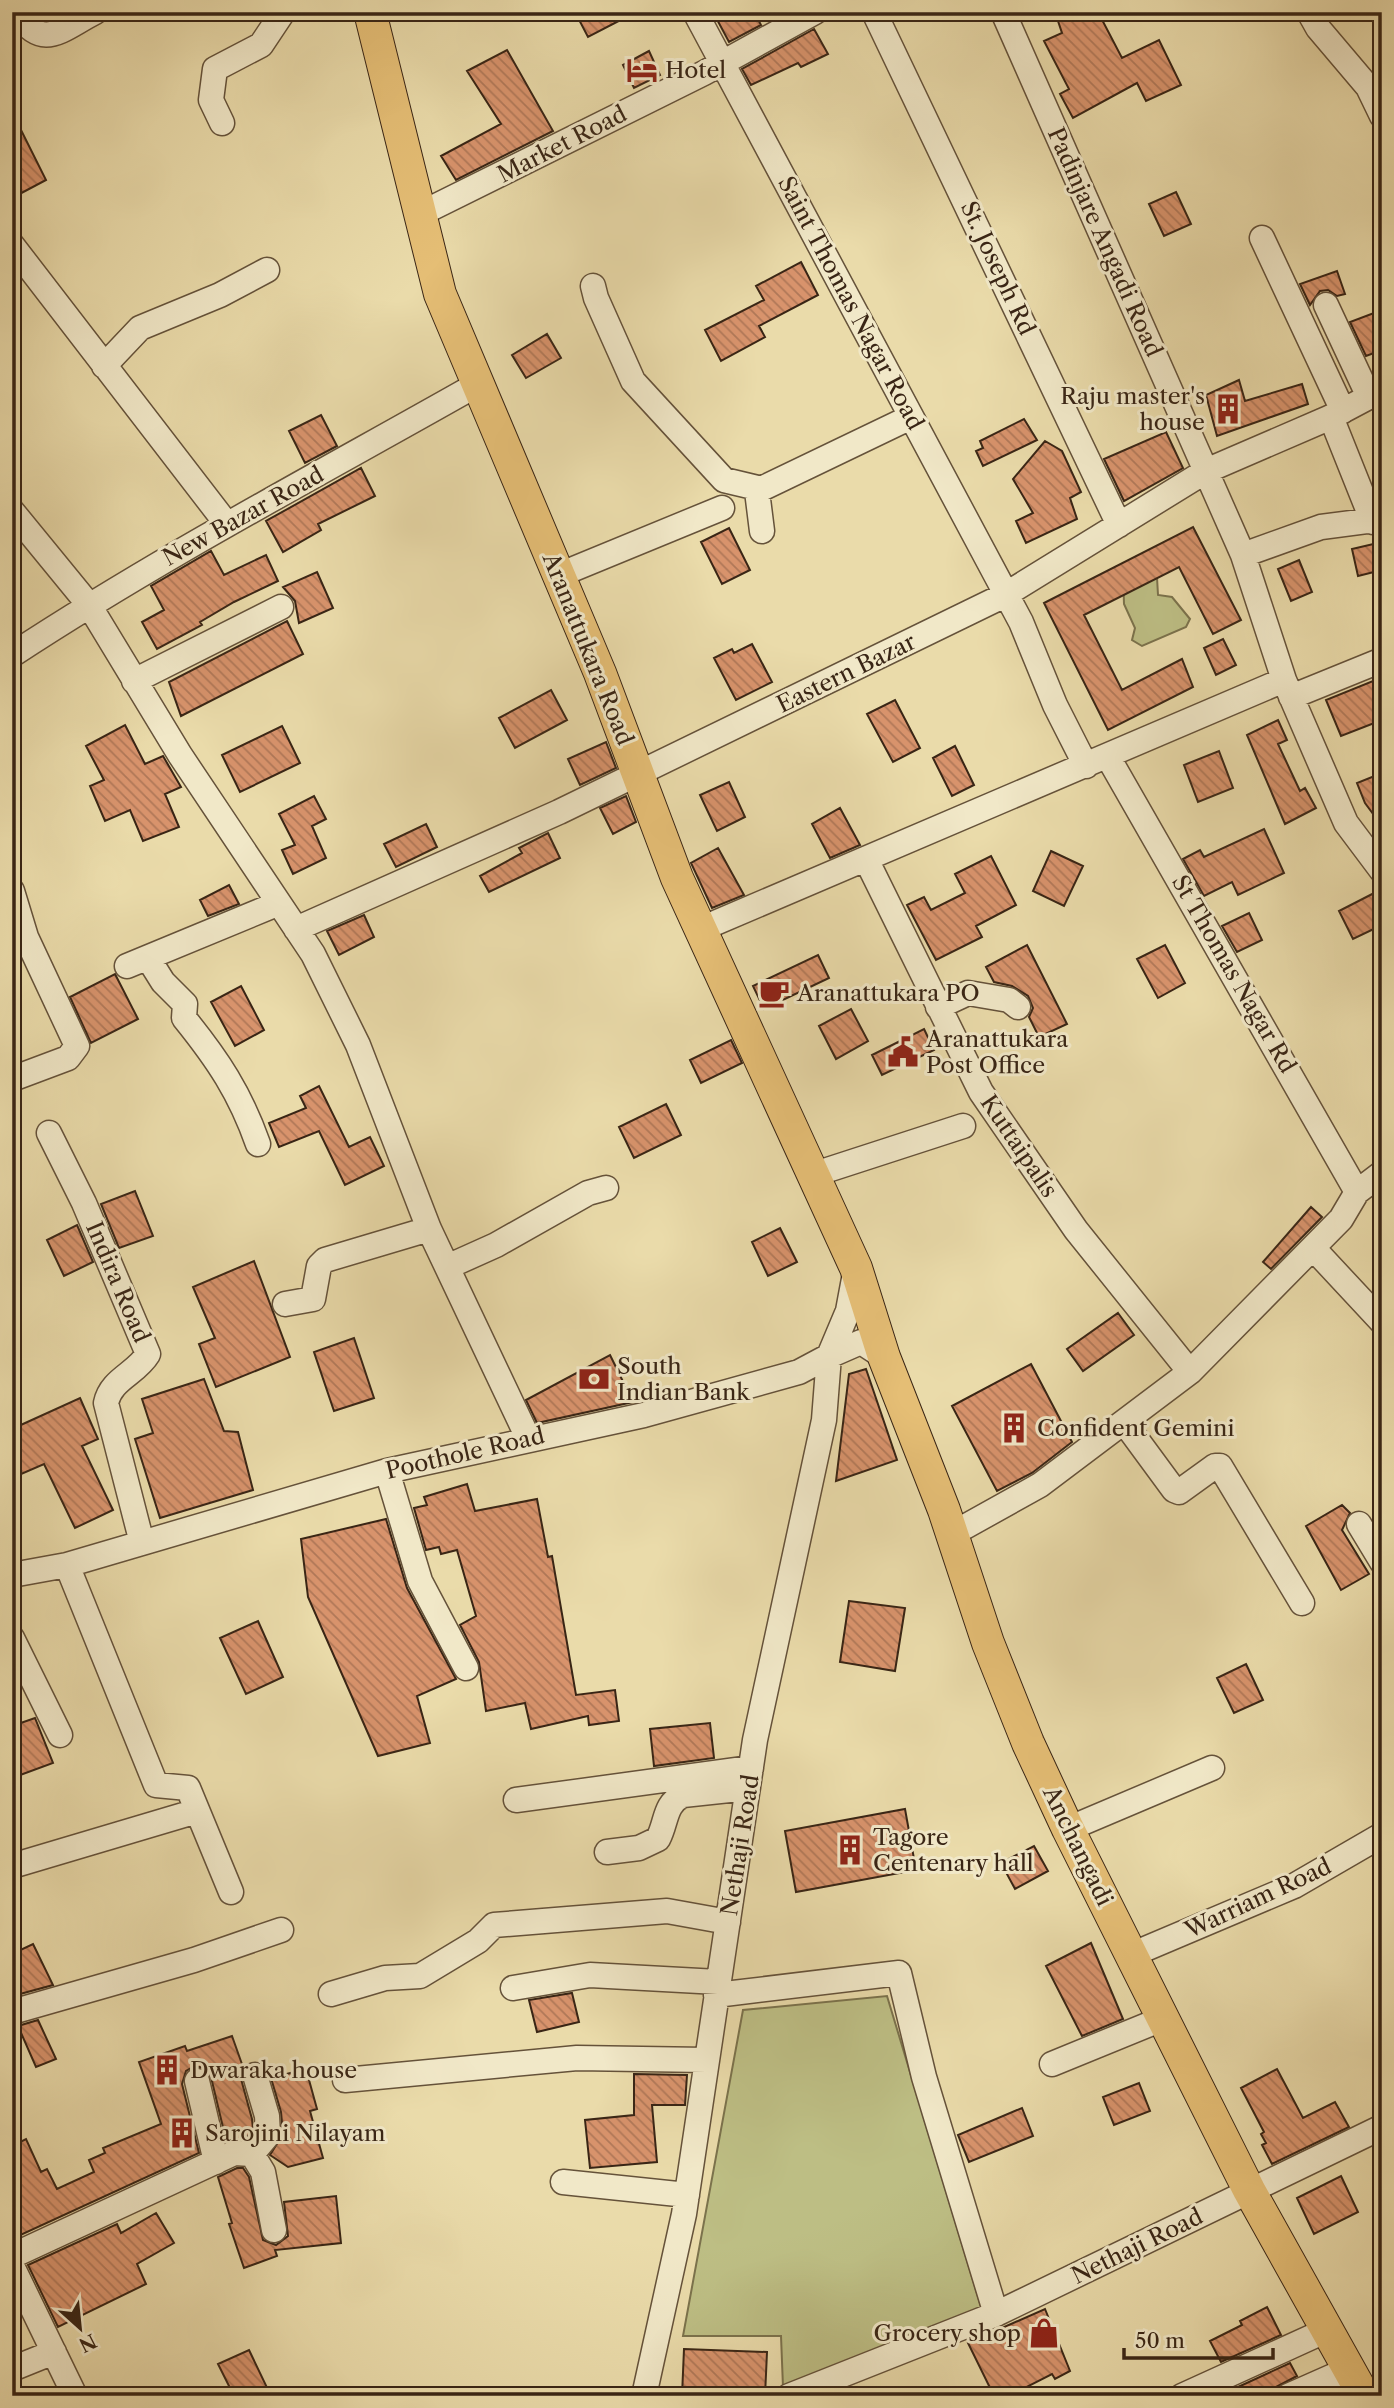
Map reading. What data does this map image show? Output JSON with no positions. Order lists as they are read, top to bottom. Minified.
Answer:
{"streets":{"main road":["Aranattukara Road","Anchangadi"],"street":["Market Road","Padinjare Angadi Road","St. Joseph Rd","Saint Thomas Nagar Road","New Bazar Road","Eastern Bazar","St Thomas Nagar Rd","Kuttaipalis","Indira Road","Poothole Road","Nethaji Road","Warriam Road"]},"crossings":[["Market Road","Saint Thomas Nagar Road"],["Market Road","Aranattukara Road"],["Padinjare Angadi Road","Eastern Bazar"],["St. Joseph Rd","Eastern Bazar"],["Saint Thomas Nagar Road","Eastern Bazar"],["Saint Thomas Nagar Road","St Thomas Nagar Rd"],["New Bazar Road","Aranattukara Road"],["Aranattukara Road","Eastern Bazar"],["Aranattukara Road","Anchangadi"],["Indira Road","Poothole Road"],["Poothole Road","Nethaji Road"],["Nethaji Road","Anchangadi"],["Anchangadi","Warriam Road"]],"places":{"hotel":["Hotel"],"building":["Raju master's house","Confident Gemini","Tagore Centenary hall","Dwaraka house","Sarojini Nilayam"],"cafe":["Aranattukara PO"],"public building":["Aranattukara Post Office"],"bank":["South Indian Bank"],"shop":["Grocery shop"]},"scale_bar":"50 m","north":"bottom right"}
